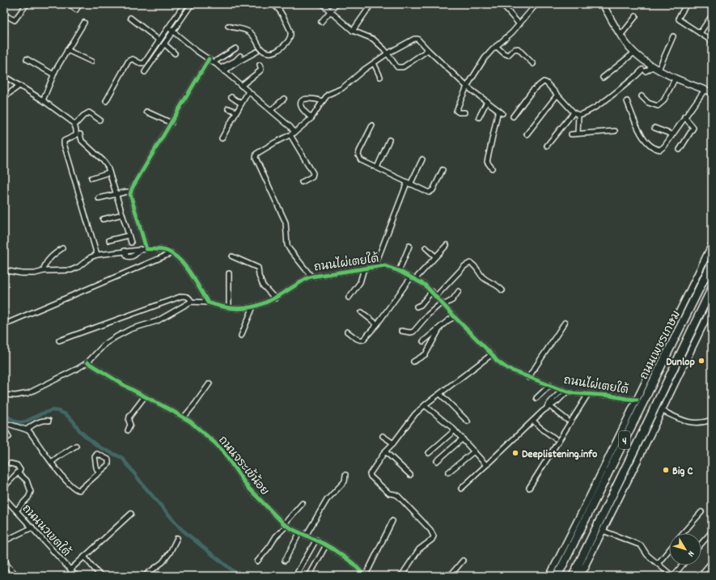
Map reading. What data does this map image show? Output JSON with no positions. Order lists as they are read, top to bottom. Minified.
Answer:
{"streets":{"highway":["ถนนเพชรเกษม","4"],"street":["ถนนไผ่เตยใต้","ถนนจระเข้น้อย","ถนนนวเขตใต้"]},"crossings":[["ถนนไผ่เตยใต้","4"]],"places":["Dunlop","Deeplistening.info","Big C"],"north":"bottom right"}
